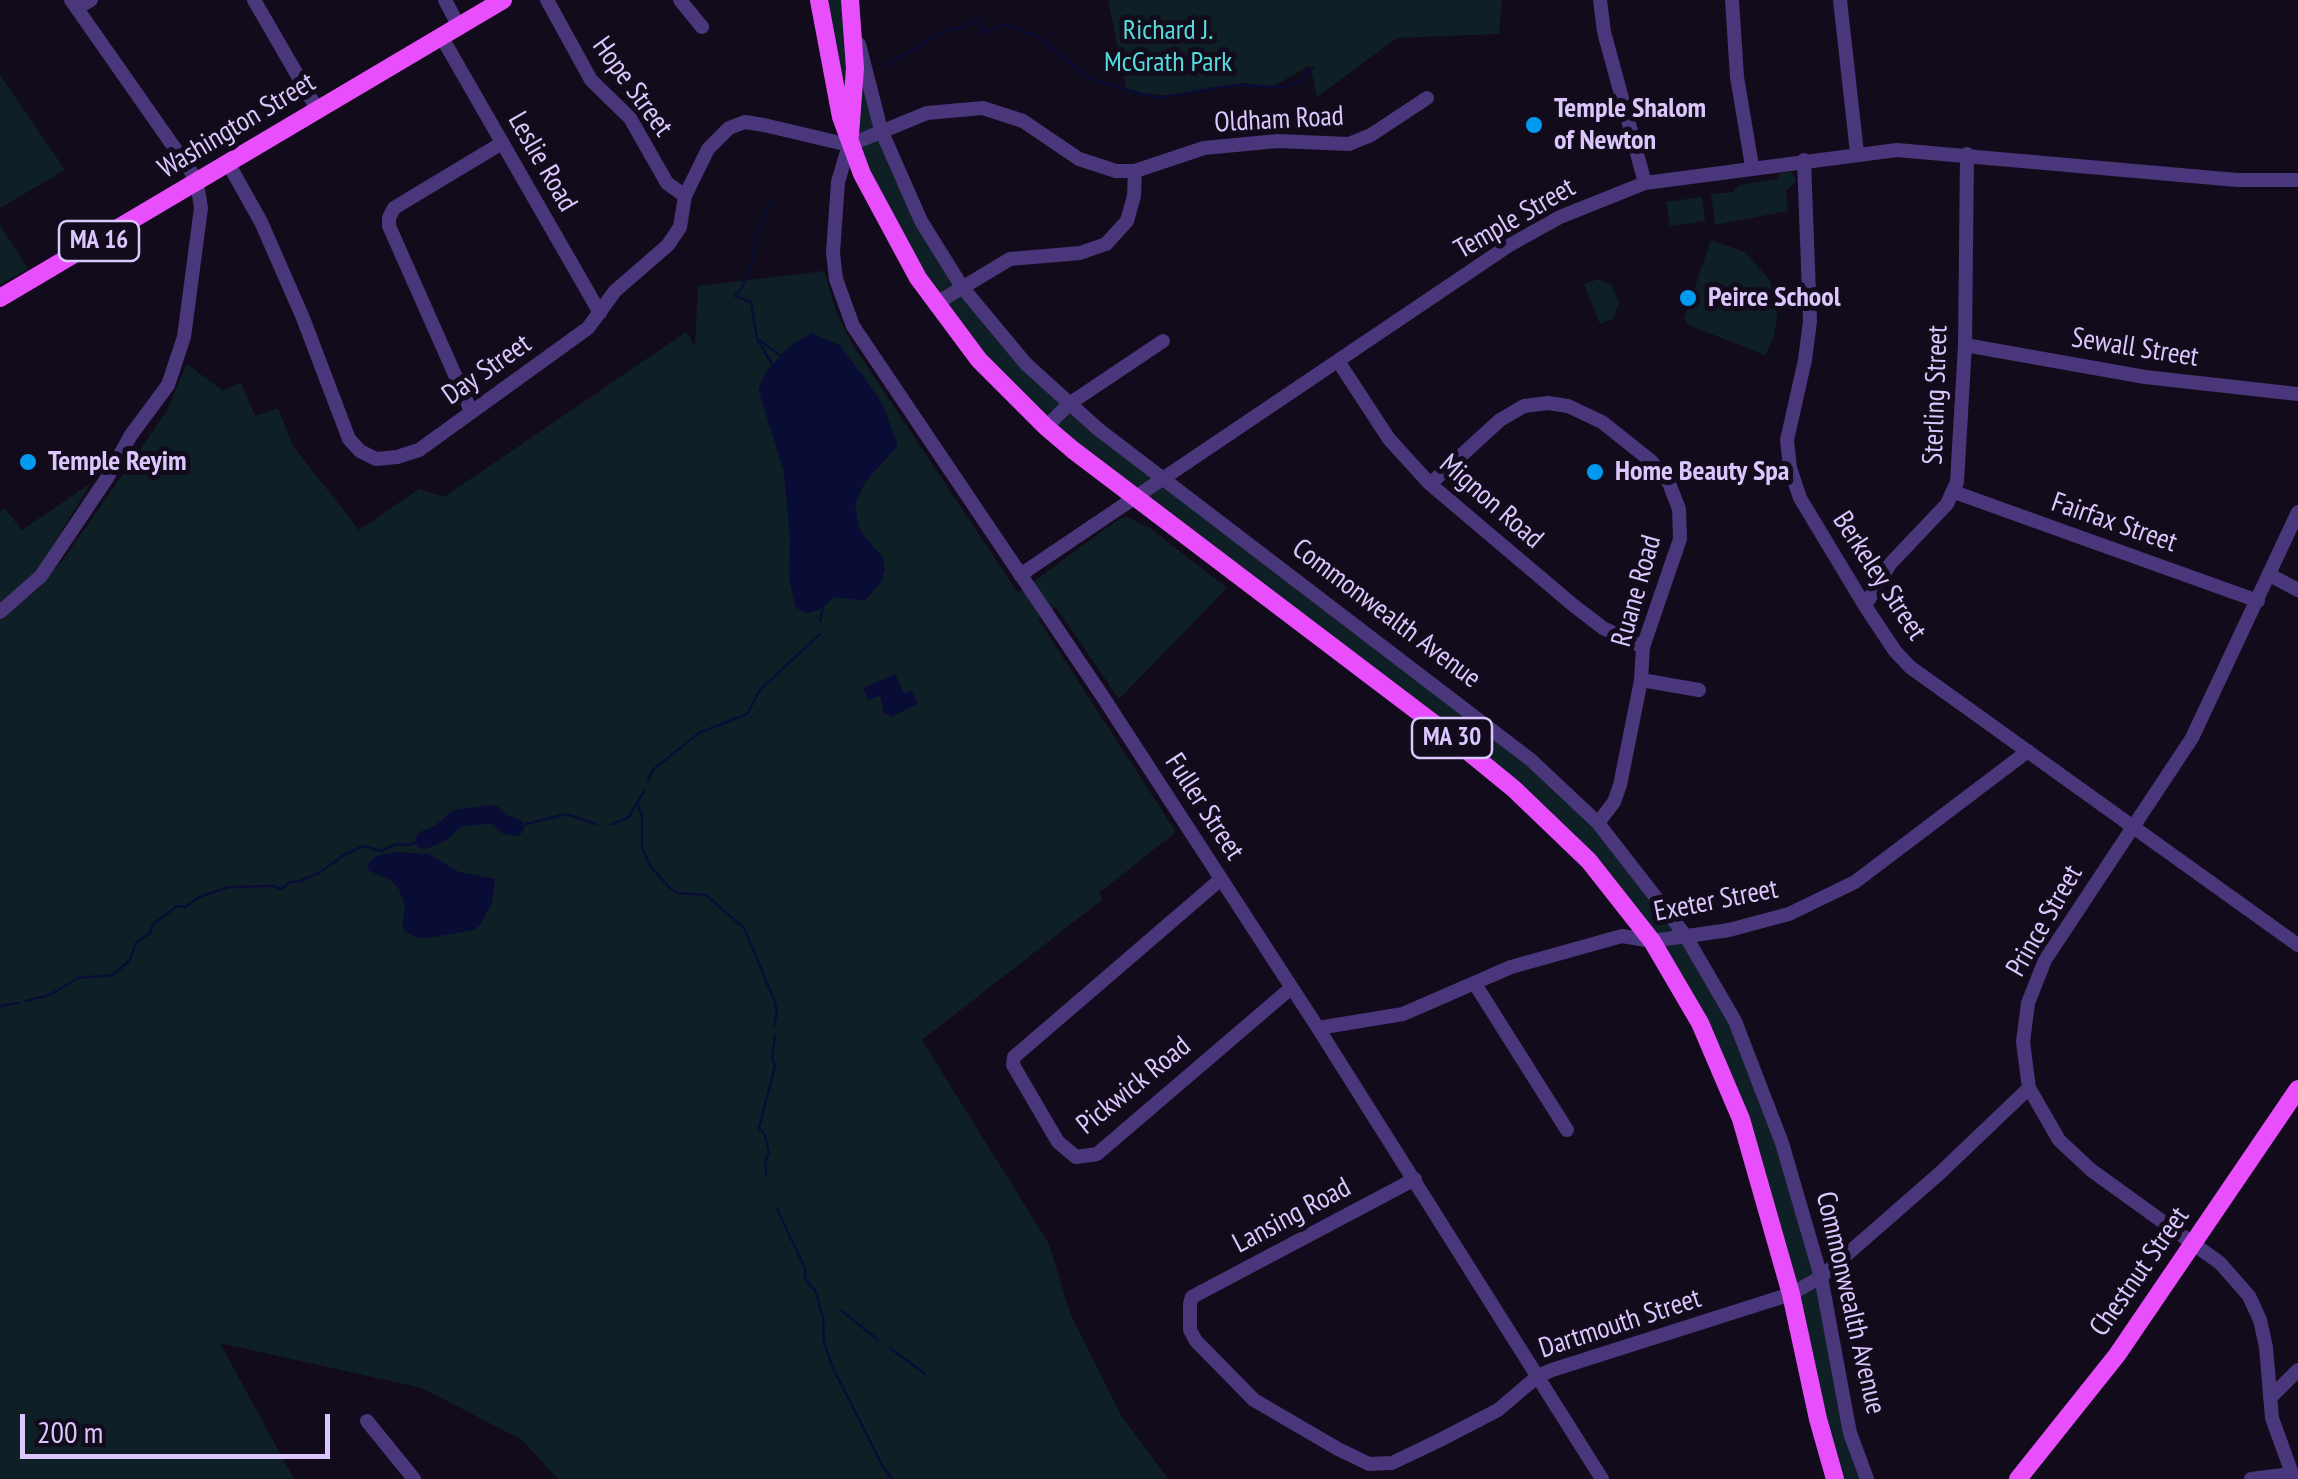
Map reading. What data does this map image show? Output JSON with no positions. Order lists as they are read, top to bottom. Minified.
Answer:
{"streets":{"main road":["Washington Street","MA 16","Commonwealth Avenue","MA 30","Chestnut Street"],"street":["Hope Street","Oldham Road","Leslie Road","Temple Street","Sewall Street","Day Street","Sterling Street","Mignon Road","Fairfax Street","Berkeley Street","Ruane Road","Fuller Street","Exeter Street","Prince Street","Pickwick Road","Lansing Road","Dartmouth Street"]},"crossings":[["Hope Street","Day Street"],["Oldham Road","Day Street"],["Oldham Road","Commonwealth Avenue"],["Oldham Road","Fuller Street"],["Washington Street","Leslie Road"],["Washington Street","Day Street"],["Leslie Road","Day Street"],["Temple Street","Sterling Street"],["Temple Street","Mignon Road"],["Temple Street","Berkeley Street"],["Temple Street","Commonwealth Avenue"],["Temple Street","Fuller Street"],["Sewall Street","Sterling Street"],["Day Street","Commonwealth Avenue"],["Day Street","Fuller Street"],["Sterling Street","Fairfax Street"],["Sterling Street","Berkeley Street"],["Mignon Road","Ruane Road"],["Fairfax Street","Prince Street"],["Berkeley Street","Exeter Street"],["Berkeley Street","Prince Street"],["Ruane Road","Commonwealth Avenue"],["Commonwealth Avenue","Fuller Street"],["Commonwealth Avenue","Exeter Street"],["Commonwealth Avenue","Dartmouth Street"],["Fuller Street","Exeter Street"],["Fuller Street","Pickwick Road"],["Fuller Street","Lansing Road"],["Fuller Street","Dartmouth Street"],["Prince Street","Chestnut Street"],["Prince Street","Dartmouth Street"],["Lansing Road","Dartmouth Street"]],"parks":["Richard J. McGrath Park"],"places":["Temple Shalom of Newton","Peirce School","Temple Reyim","Home Beauty Spa"],"scale_bar":"200 m"}
